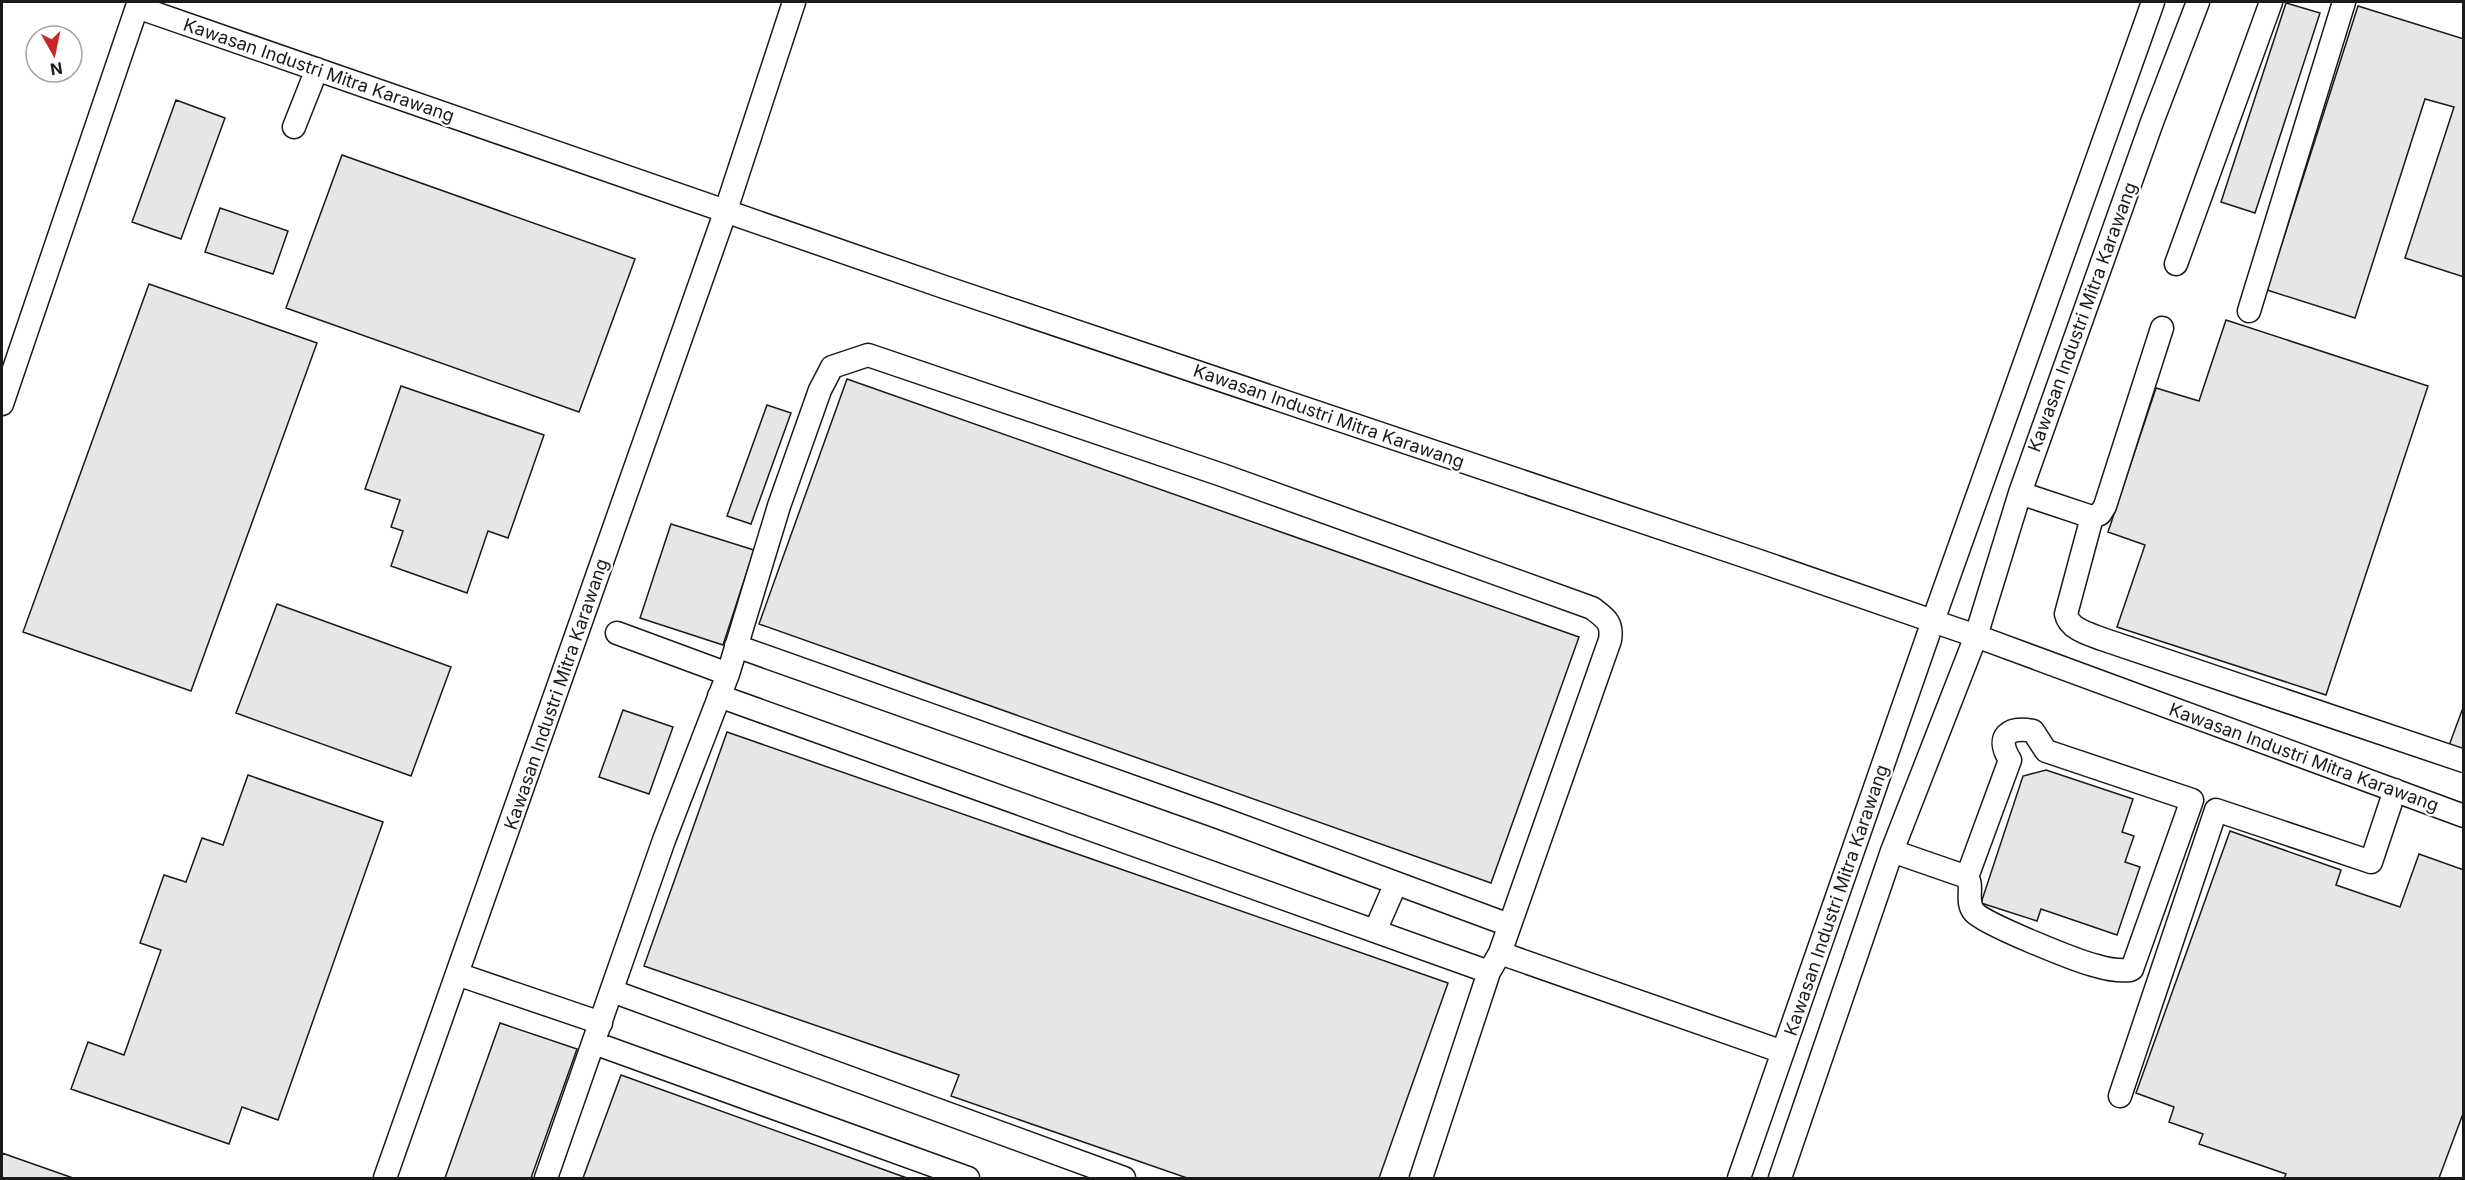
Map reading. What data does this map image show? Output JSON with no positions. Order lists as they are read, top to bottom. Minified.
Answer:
{"streets":{"street":["Kawasan Industri Mitra Karawang"]},"north":"bottom"}
